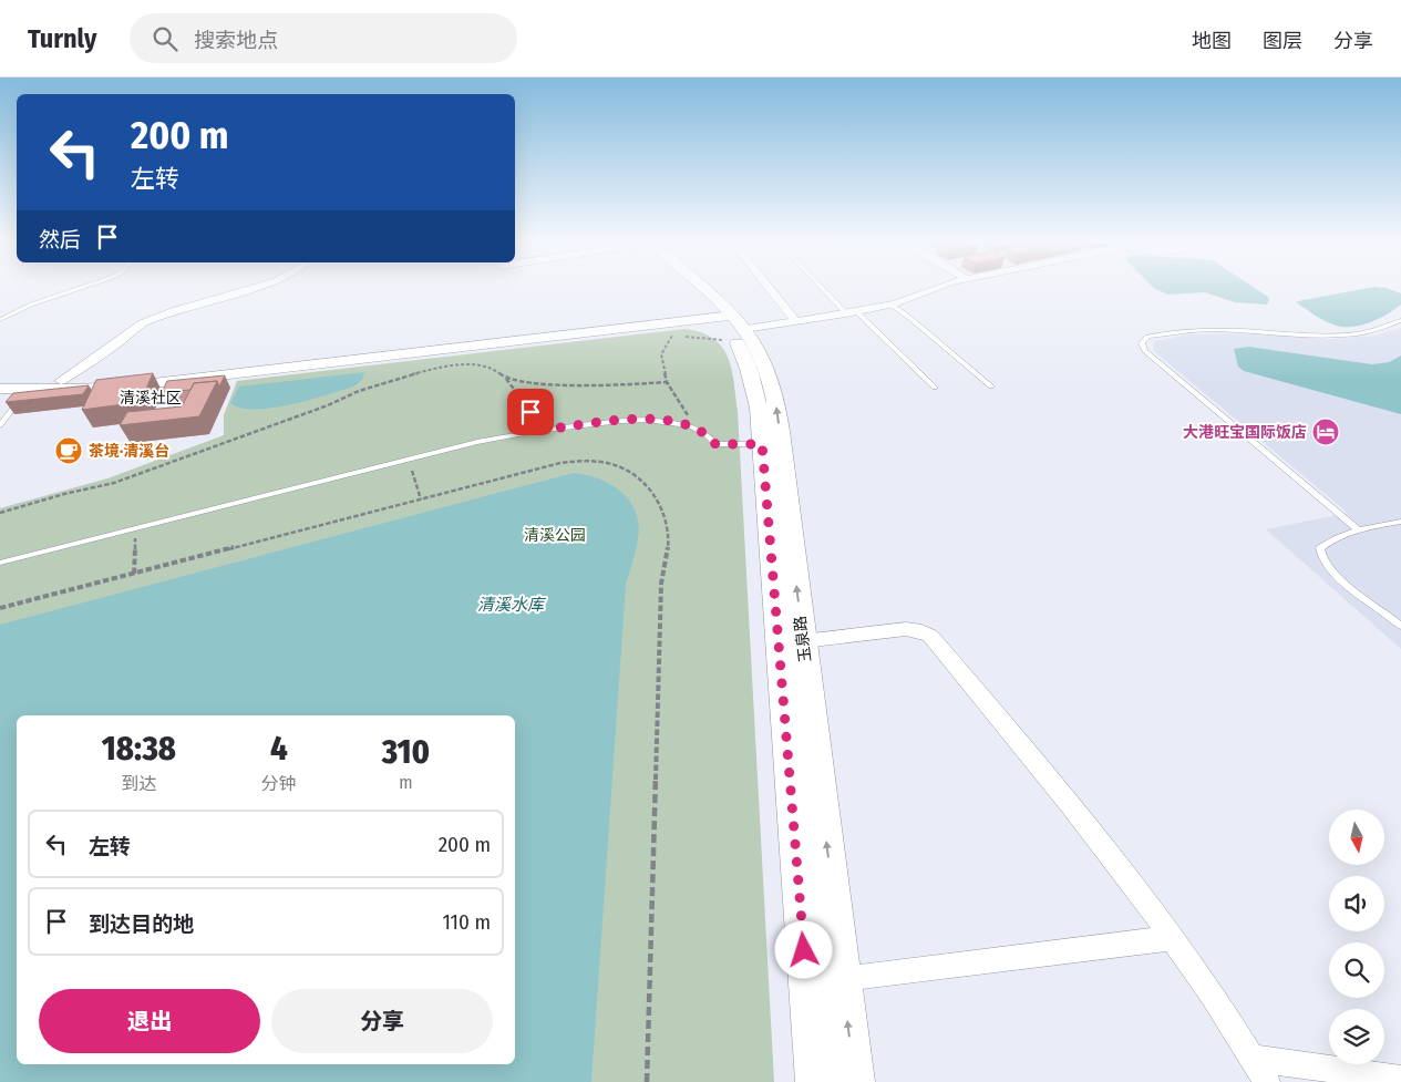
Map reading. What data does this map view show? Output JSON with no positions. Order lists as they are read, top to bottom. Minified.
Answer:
{"streets":{"main road":["玉泉路"]},"districts":["清溪社区"],"water":["清溪水库"],"parks":["清溪公园"],"places":{"hotel":["大港旺宝国际饭店"],"cafe":["茶境·清溪台"]},"north":"bottom","page":{"header":"Turnly","search":"搜索地点","nav":["地图","图层","分享"],"turn":["200 m","左转"],"then":"然后","eta":["18:38","到达","4","分钟","310","m"],"list":[{"name":"左转","value":"200 m"},{"name":"到达目的地","value":"110 m"}],"buttons":["退出","分享"]}}
